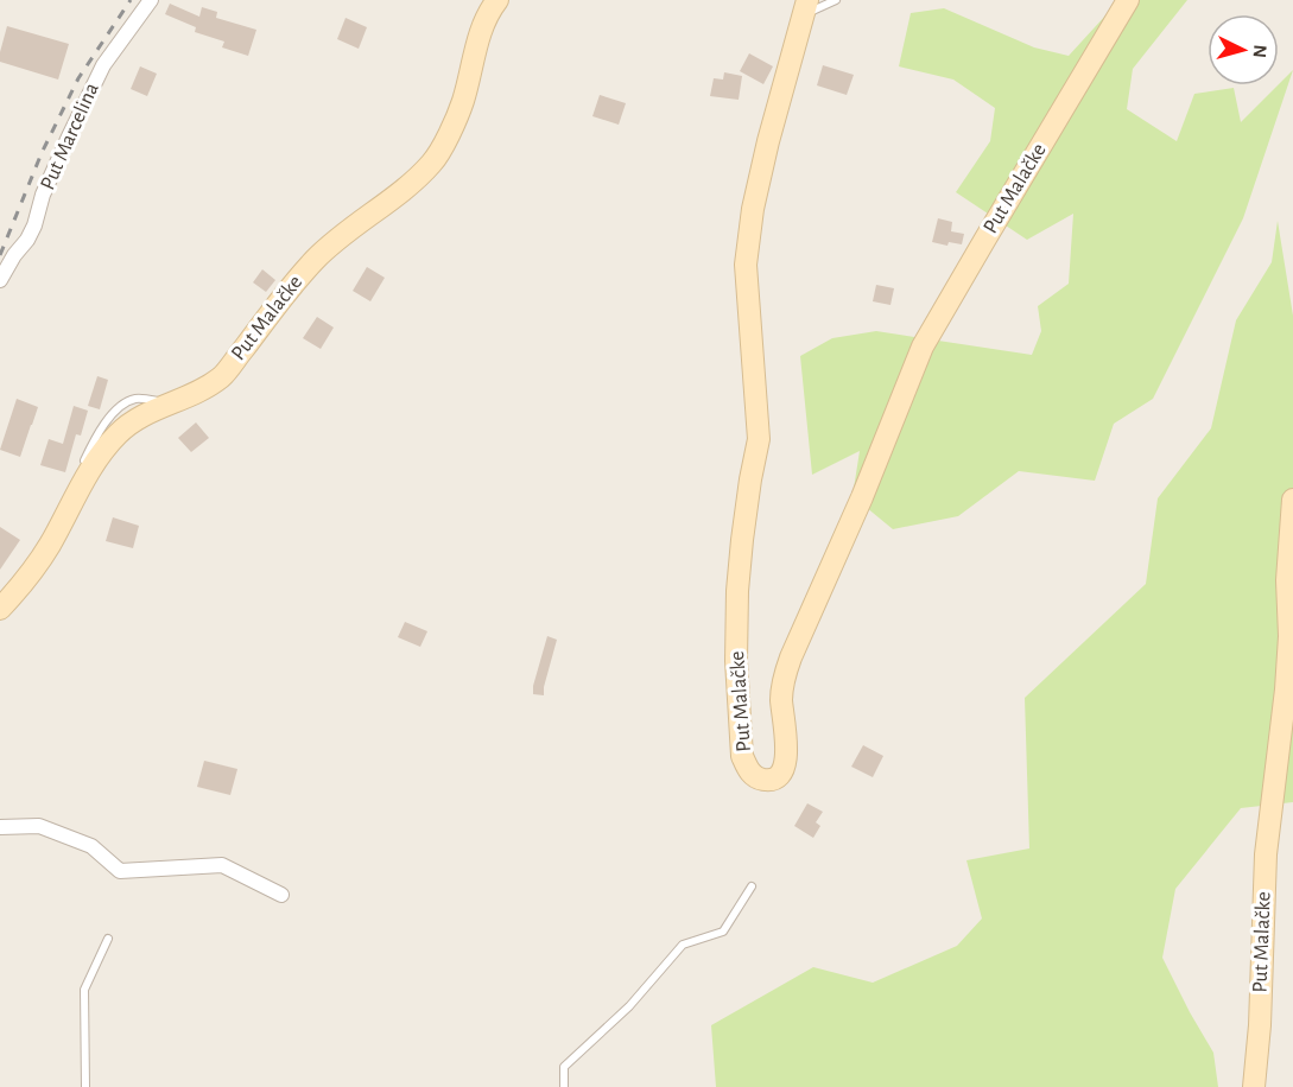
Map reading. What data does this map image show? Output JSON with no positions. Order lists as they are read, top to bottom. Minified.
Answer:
{"streets":{"main road":["Put Malačke"],"street":["Put Marcelina"]},"north":"right"}
